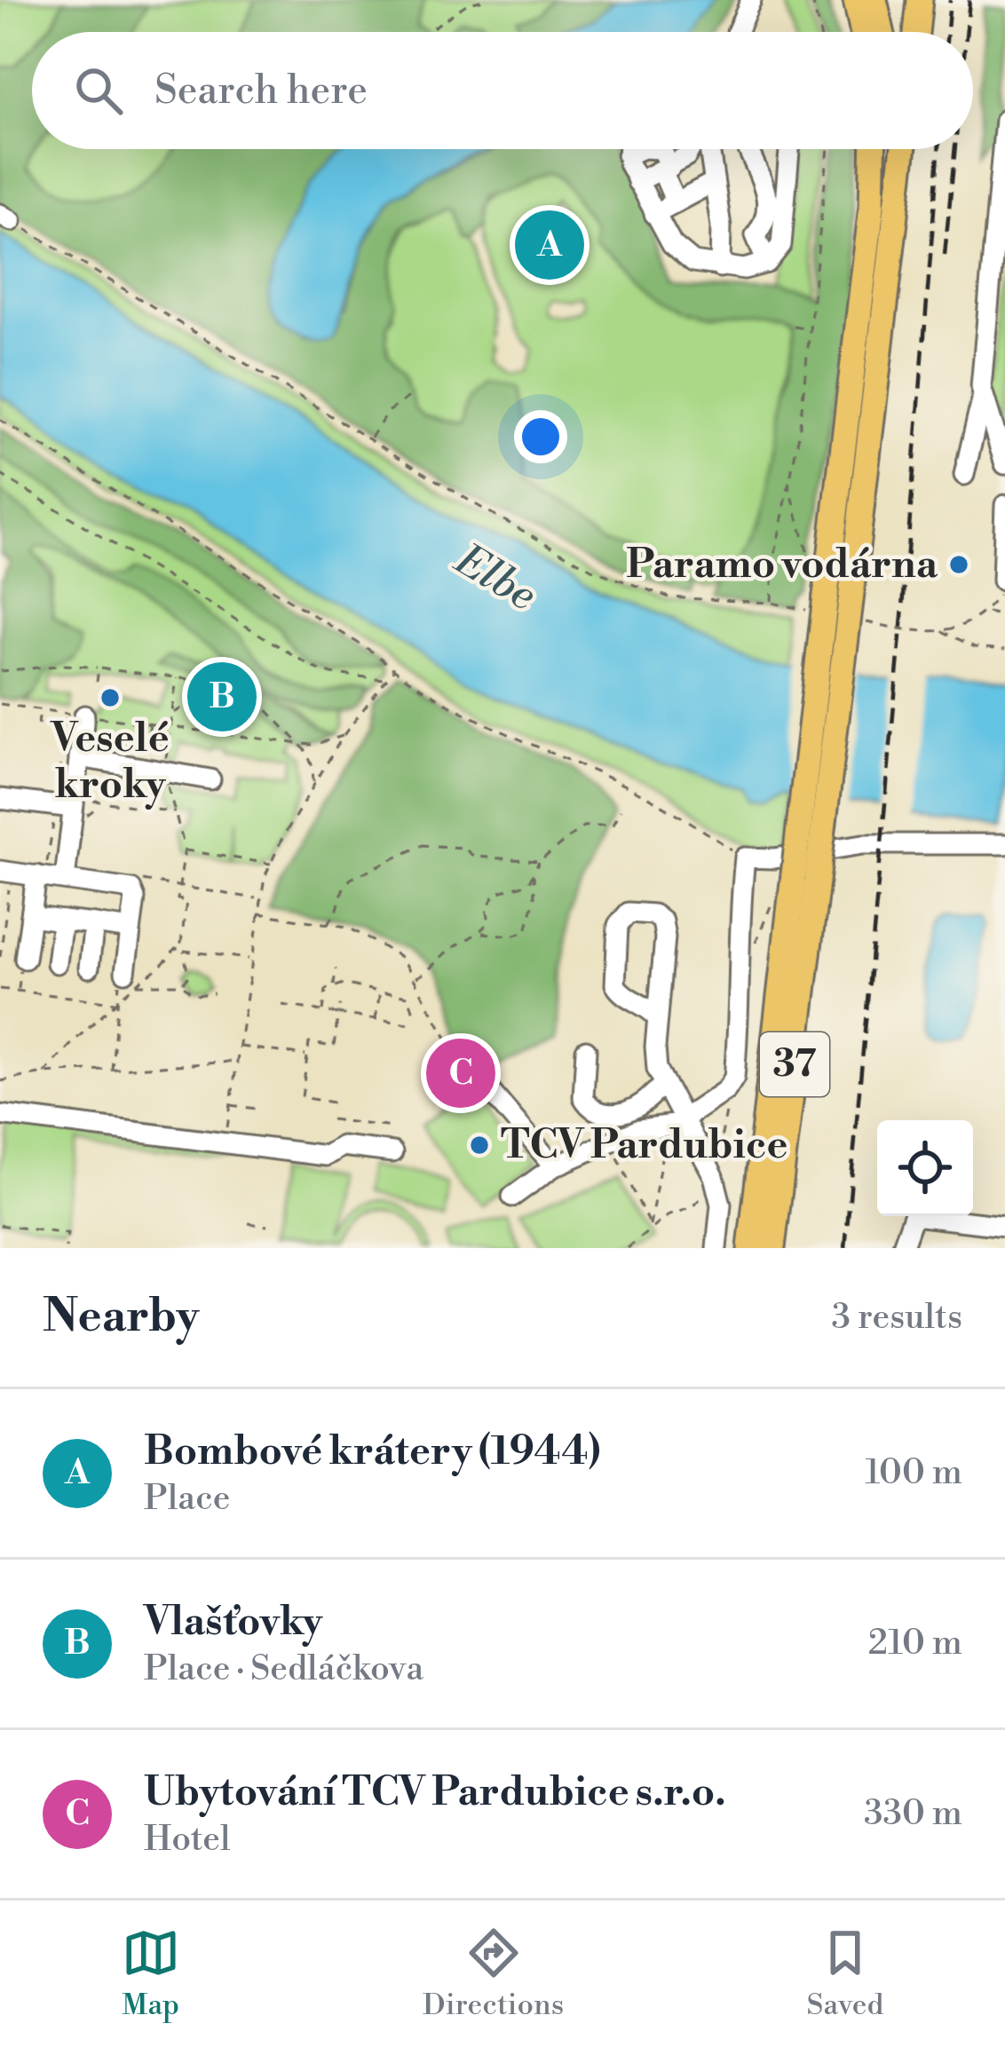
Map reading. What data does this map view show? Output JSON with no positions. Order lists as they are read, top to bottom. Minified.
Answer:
{"streets":{"main road":["37"]},"water":["Elbe"],"places":["Paramo vodárna","Veselé kroky","TCV Pardubice"],"page":{"search":"Search here","pins":["A","B","C"],"heading":["Nearby","3 results"],"list":[{"mark":"A","name":"Bombové krátery (1944)","note":"Place","value":"100 m"},{"mark":"B","name":"Vlašťovky","note":"Place · Sedláčkova","value":"210 m"},{"mark":"C","name":"Ubytování TCV Pardubice s.r.o.","note":"Hotel","value":"330 m"}],"nav":["Map","Directions","Saved"]}}
